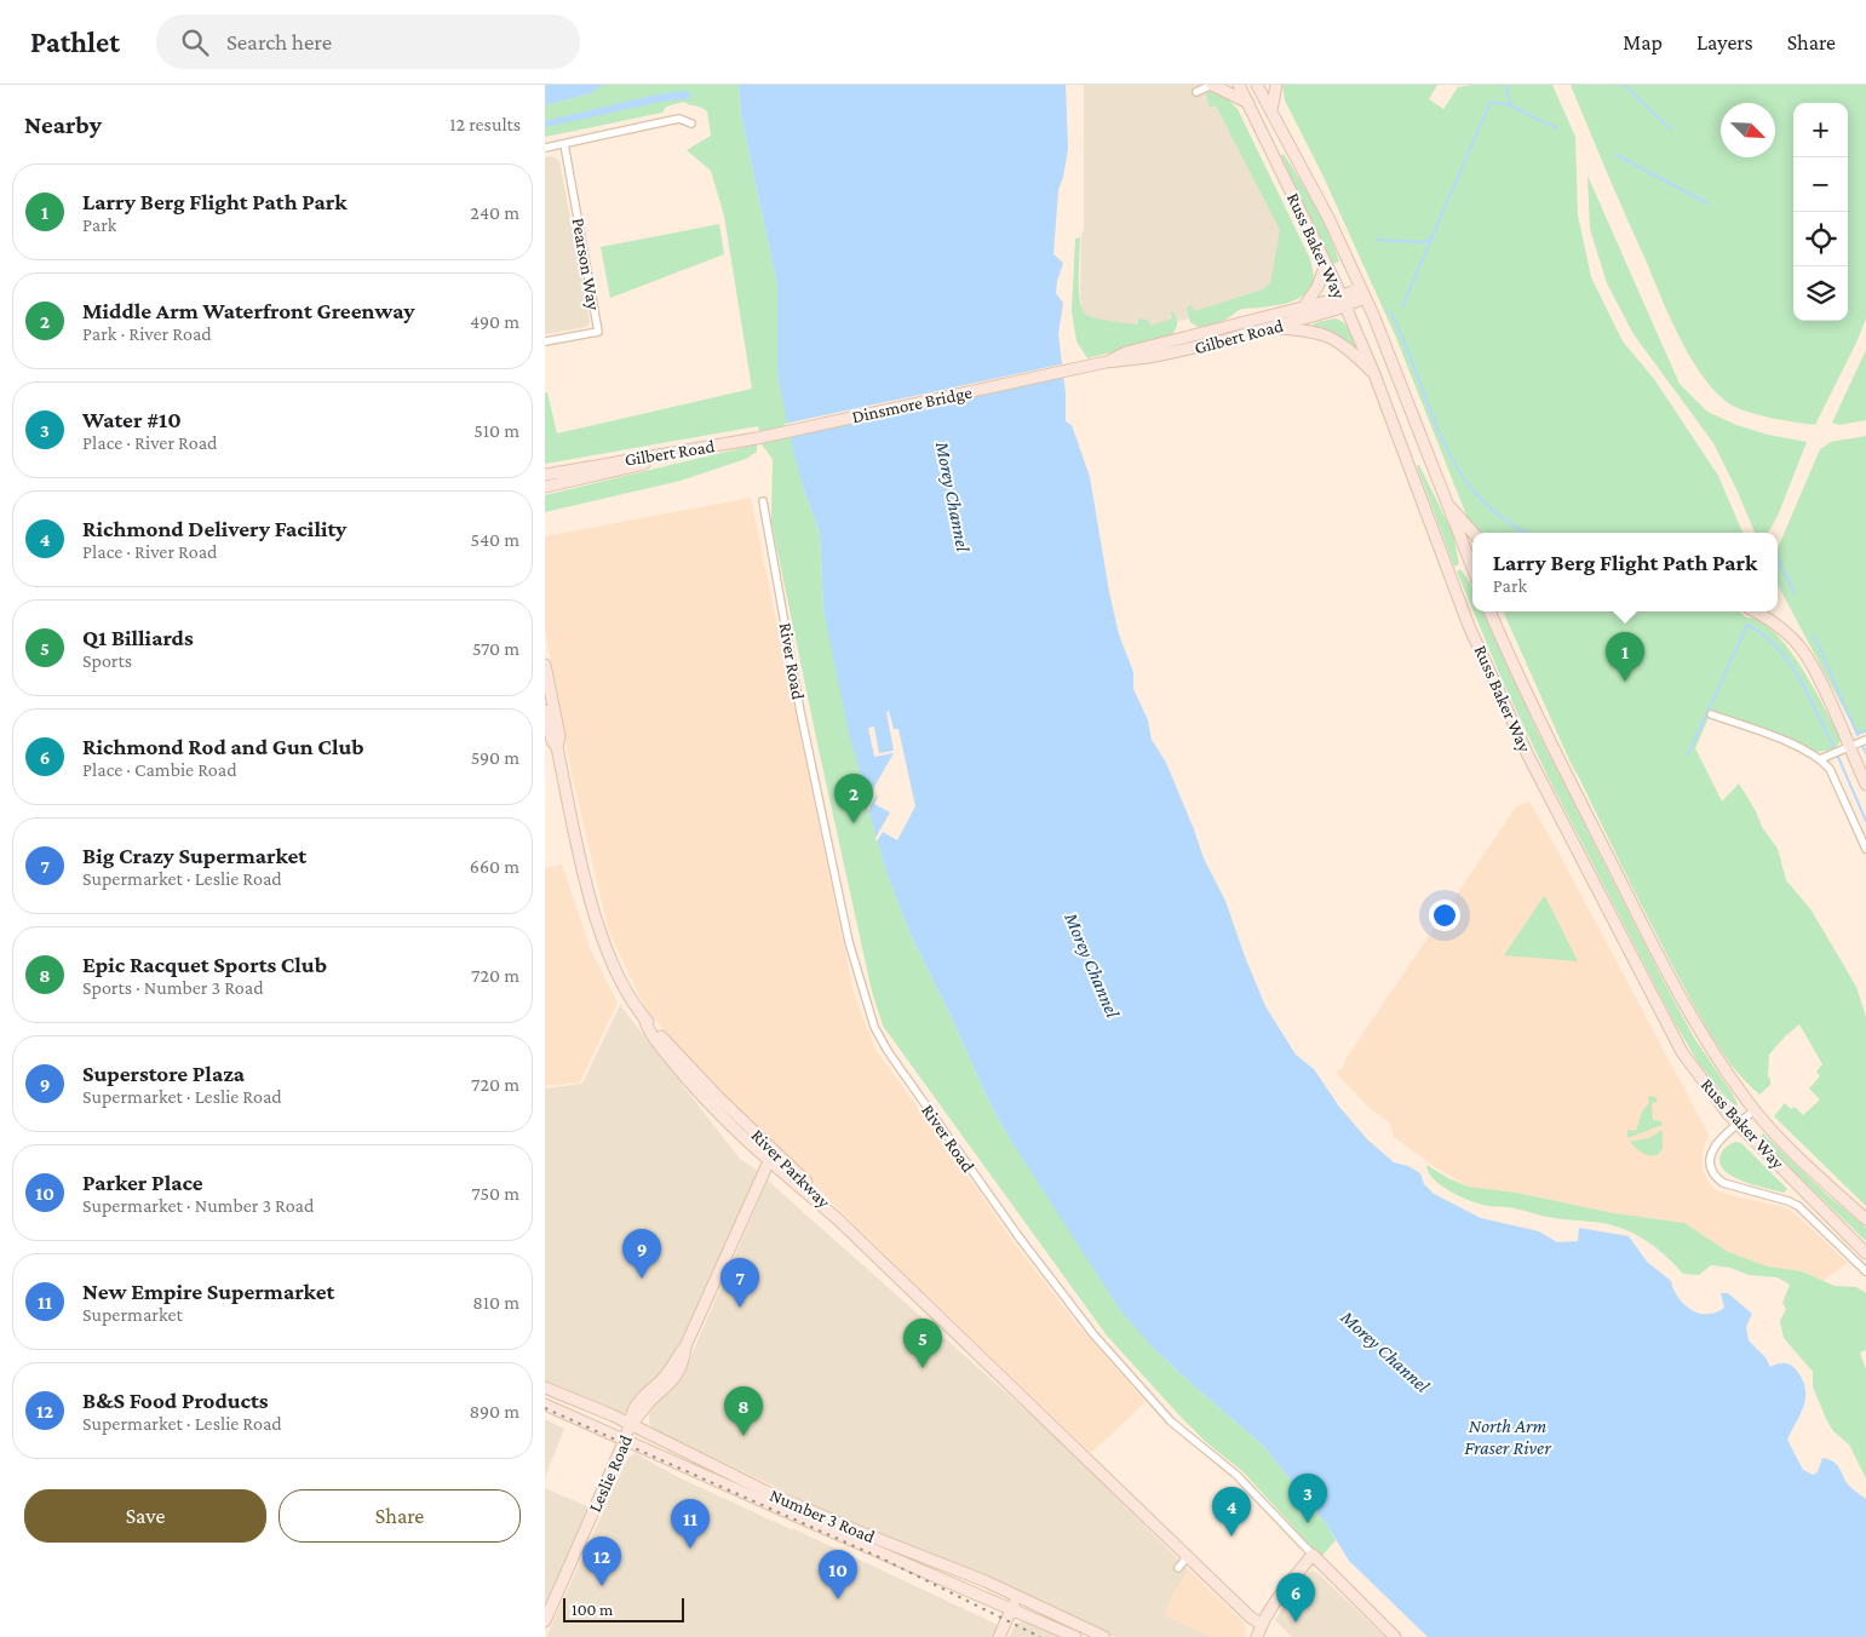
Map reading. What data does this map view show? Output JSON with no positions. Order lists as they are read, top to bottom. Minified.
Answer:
{"streets":{"main road":["Russ Baker Way","Gilbert Road","Dinsmore Bridge","River Road","River Parkway","Leslie Road","Number 3 Road"],"street":["Pearson Way"]},"crossings":[["Russ Baker Way","Gilbert Road"],["Gilbert Road","Dinsmore Bridge"],["River Parkway","Leslie Road"],["Leslie Road","Number 3 Road"]],"water":["Morey Channel","North Arm Fraser River"],"scale_bar":"100 m","north":"bottom right","page":{"header":"Pathlet","search":"Search here","nav":["Map","Layers","Share"],"heading":["Nearby","12 results"],"map_buttons":["+","−"],"list":[{"mark":"1","name":"Larry Berg Flight Path Park","note":"Park","value":"240 m"},{"mark":"2","name":"Middle Arm Waterfront Greenway","note":"Park · River Road","value":"490 m"},{"mark":"3","name":"Water #10","note":"Place · River Road","value":"510 m"},{"mark":"4","name":"Richmond Delivery Facility","note":"Place · River Road","value":"540 m"},{"mark":"5","name":"Q1 Billiards","note":"Sports","value":"570 m"},{"mark":"6","name":"Richmond Rod and Gun Club","note":"Place · Cambie Road","value":"590 m"},{"mark":"7","name":"Big Crazy Supermarket","note":"Supermarket · Leslie Road","value":"660 m"},{"mark":"8","name":"Epic Racquet Sports Club","note":"Sports · Number 3 Road","value":"720 m"},{"mark":"9","name":"Superstore Plaza","note":"Supermarket · Leslie Road","value":"720 m"},{"mark":"10","name":"Parker Place","note":"Supermarket · Number 3 Road","value":"750 m"},{"mark":"11","name":"New Empire Supermarket","note":"Supermarket","value":"810 m"},{"mark":"12","name":"B&S Food Products","note":"Supermarket · Leslie Road","value":"890 m"}],"popup":["Larry Berg Flight Path Park","Park"],"pins":["1","2","9","7","5","8","3","4","11","12","10","6"],"buttons":["Save","Share"],"scale":"100 m"}}
